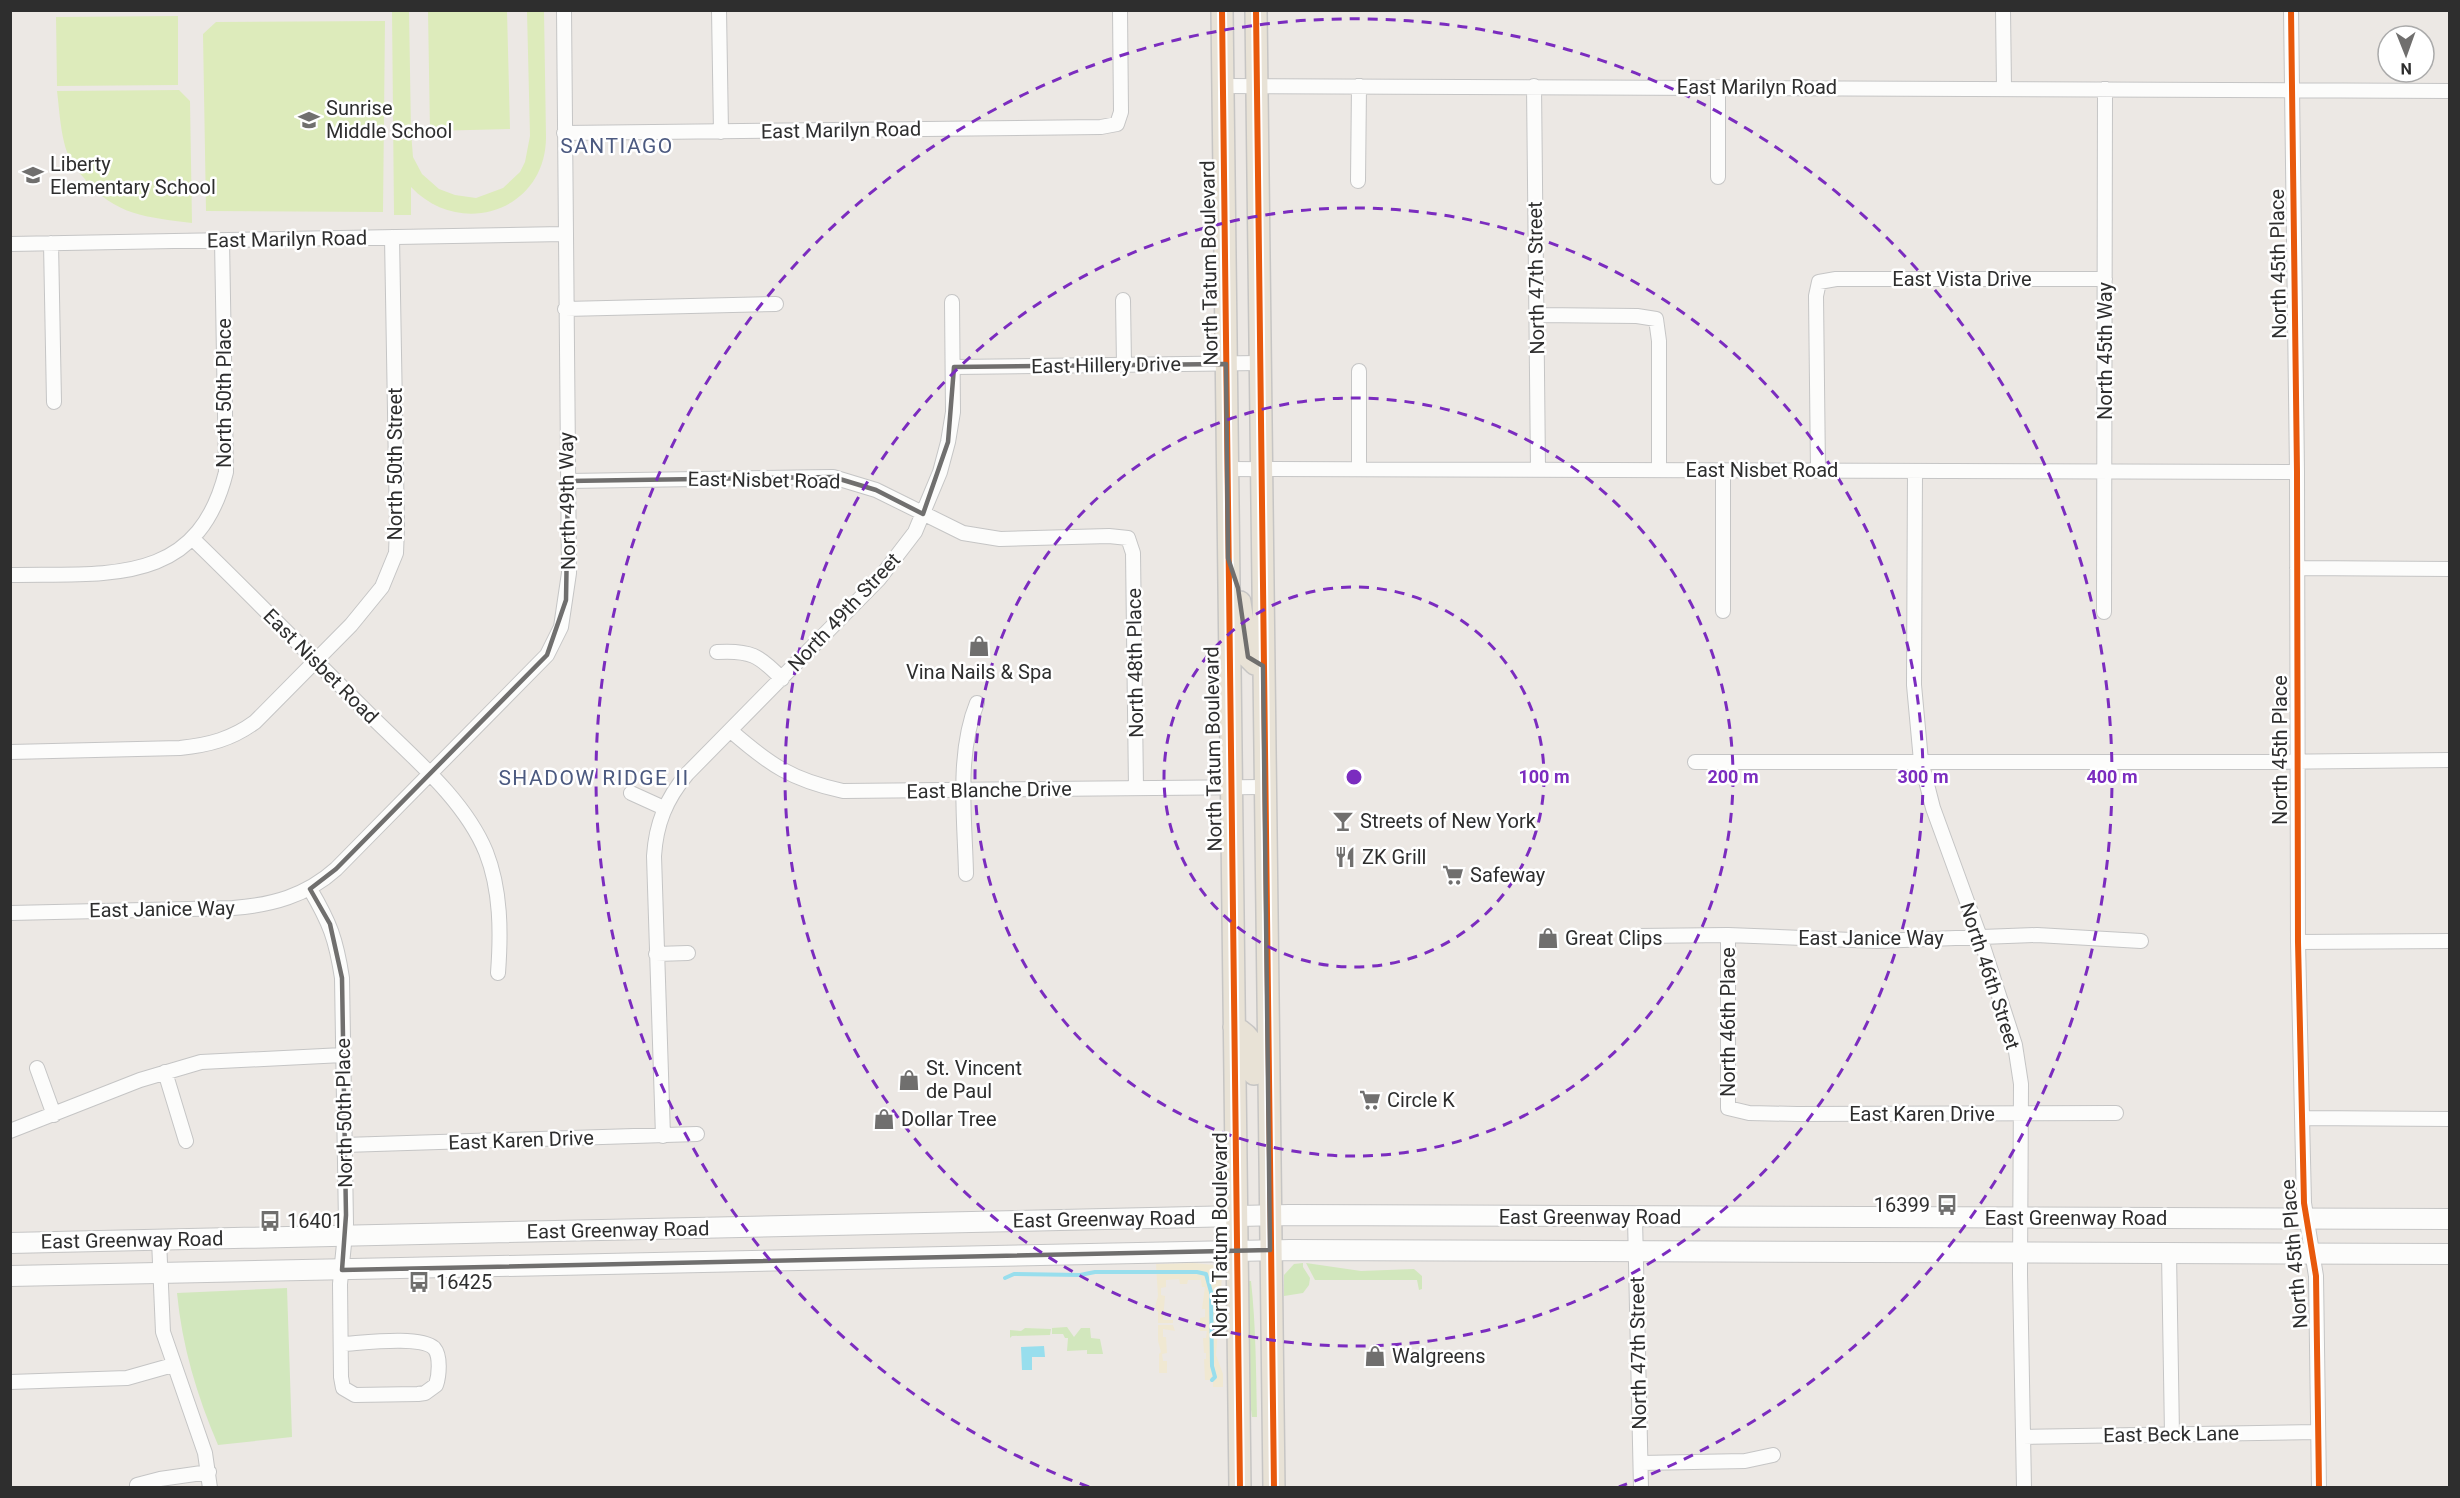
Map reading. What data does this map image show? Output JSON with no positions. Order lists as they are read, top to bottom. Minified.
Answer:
{"streets":{"main road":["North Tatum Boulevard","East Greenway Road"],"street":["East Marilyn Road","North 45th Place","North 47th Street","East Vista Drive","North 45th Way","East Hillery Drive","North 50th Place","North 50th Street","East Nisbet Road","North 49th Way","North 49th Street","North 48th Place","East Blanche Drive","East Janice Way","North 46th Street","North 46th Place","East Karen Drive","East Beck Lane"]},"crossings":[["East Marilyn Road","North Tatum Boulevard"],["East Marilyn Road","North 45th Place"],["East Marilyn Road","North 47th Street"],["East Marilyn Road","North 45th Way"],["East Marilyn Road","North 50th Place"],["East Marilyn Road","North 50th Street"],["East Marilyn Road","North 49th Way"],["North Tatum Boulevard","East Hillery Drive"],["North Tatum Boulevard","East Nisbet Road"],["North Tatum Boulevard","East Blanche Drive"],["North Tatum Boulevard","East Greenway Road"],["North 45th Place","East Nisbet Road"],["North 45th Place","East Greenway Road"],["North 45th Place","East Beck Lane"],["North 47th Street","East Nisbet Road"],["North 47th Street","East Greenway Road"],["East Vista Drive","North 45th Way"],["East Vista Drive","East Nisbet Road"],["North 45th Way","East Nisbet Road"],["East Hillery Drive","North 49th Street"],["North 50th Place","East Nisbet Road"],["North 50th Place","North 49th Way"],["North 50th Place","East Janice Way"],["North 50th Place","East Karen Drive"],["North 50th Place","East Greenway Road"],["North 50th Street","East Nisbet Road"],["East Nisbet Road","North 49th Way"],["East Nisbet Road","North 49th Street"],["East Nisbet Road","North 48th Place"],["East Nisbet Road","North 46th Street"],["North 49th Way","East Janice Way"],["North 49th Street","East Blanche Drive"],["North 49th Street","East Karen Drive"],["North 48th Place","East Blanche Drive"],["East Janice Way","North 46th Street"],["East Janice Way","North 46th Place"],["North 46th Street","East Karen Drive"],["North 46th Street","East Greenway Road"],["North 46th Street","East Beck Lane"],["North 46th Place","East Karen Drive"]],"districts":["SANTIAGO","SHADOW RIDGE II"],"places":{"school or university":["Sunrise Middle School","Liberty Elementary School"],"shop":["Vina Nails & Spa","Great Clips","St. Vincent de Paul","Dollar Tree","Walgreens"],"bar":["Streets of New York"],"restaurant":["ZK Grill"],"supermarket":["Safeway","Circle K"],"bus stop":["16399","16401","16425"]},"north":"bottom","rings":["100 m","200 m","300 m","400 m"]}
